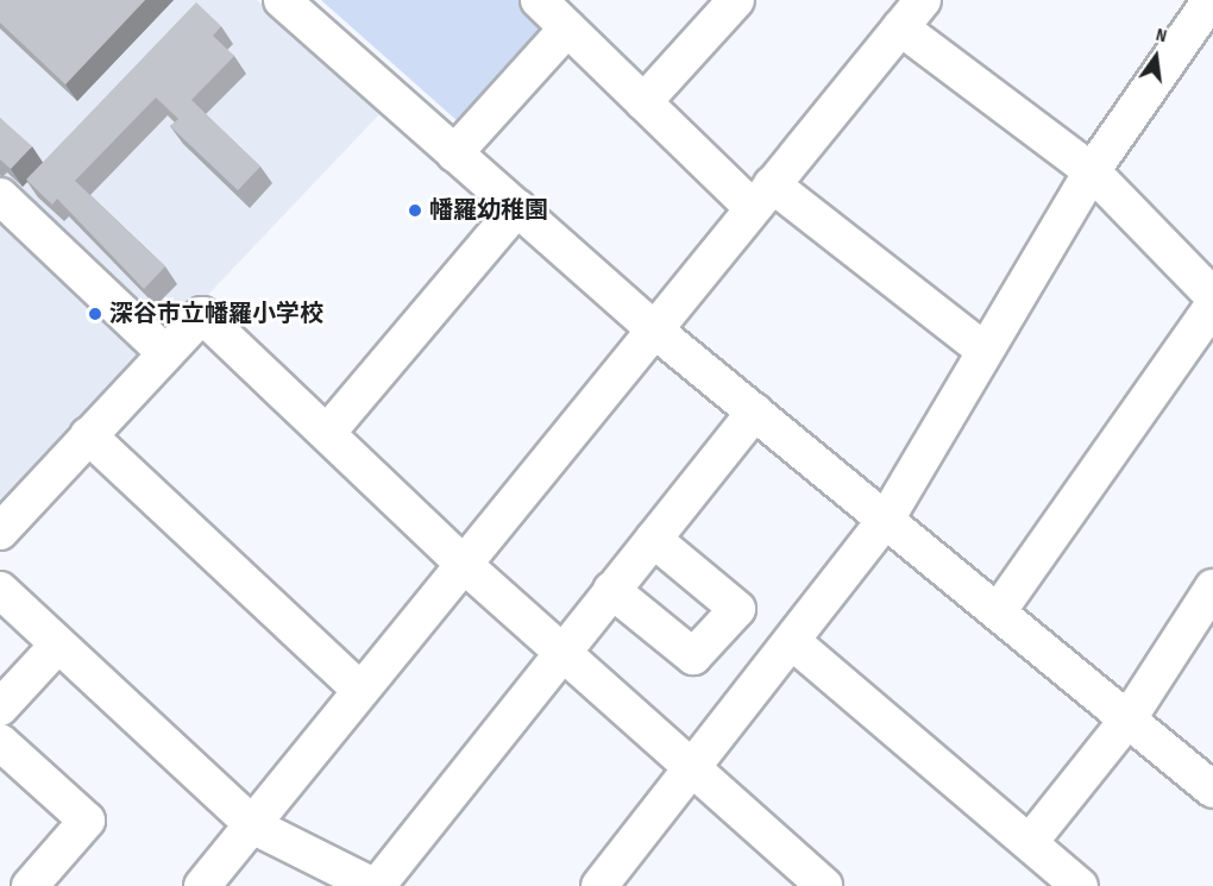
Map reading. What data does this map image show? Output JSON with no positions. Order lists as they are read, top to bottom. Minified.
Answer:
{"places":["幡羅幼稚園","深谷市立幡羅小学校"],"north":"top"}
